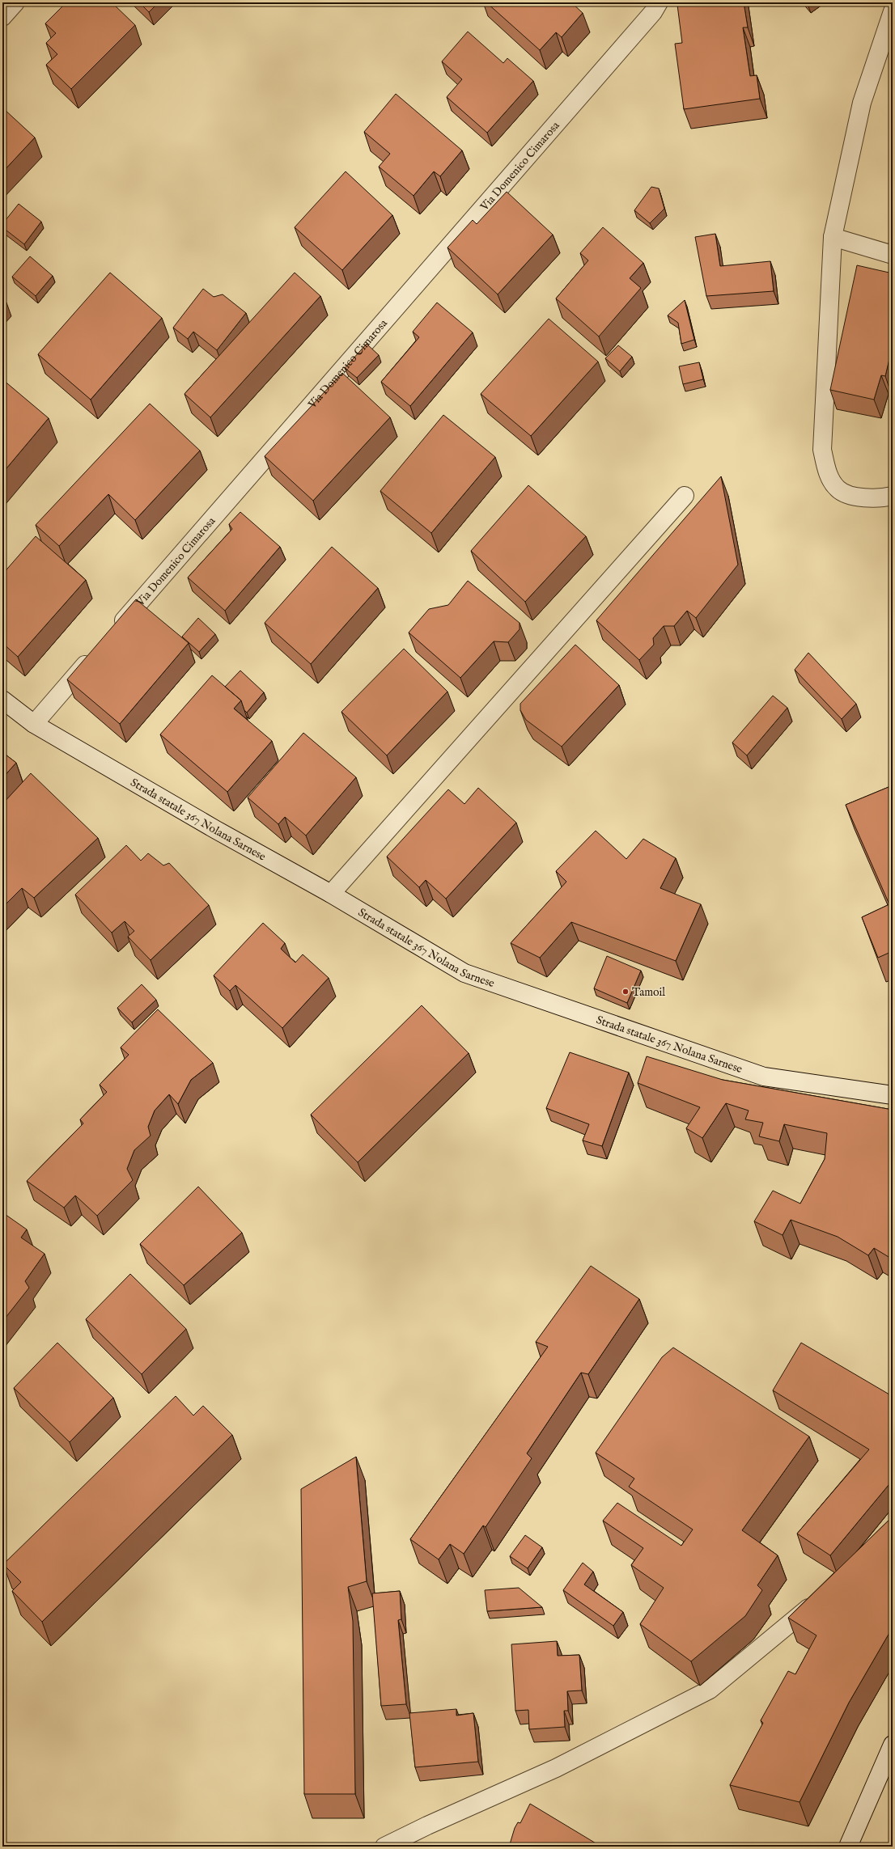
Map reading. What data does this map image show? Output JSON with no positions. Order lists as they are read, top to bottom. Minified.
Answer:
{"streets":{"street":["Via Domenico Cimarosa","Strada statale 367 Nolana Sarnese"]},"places":["Tamoil"]}
